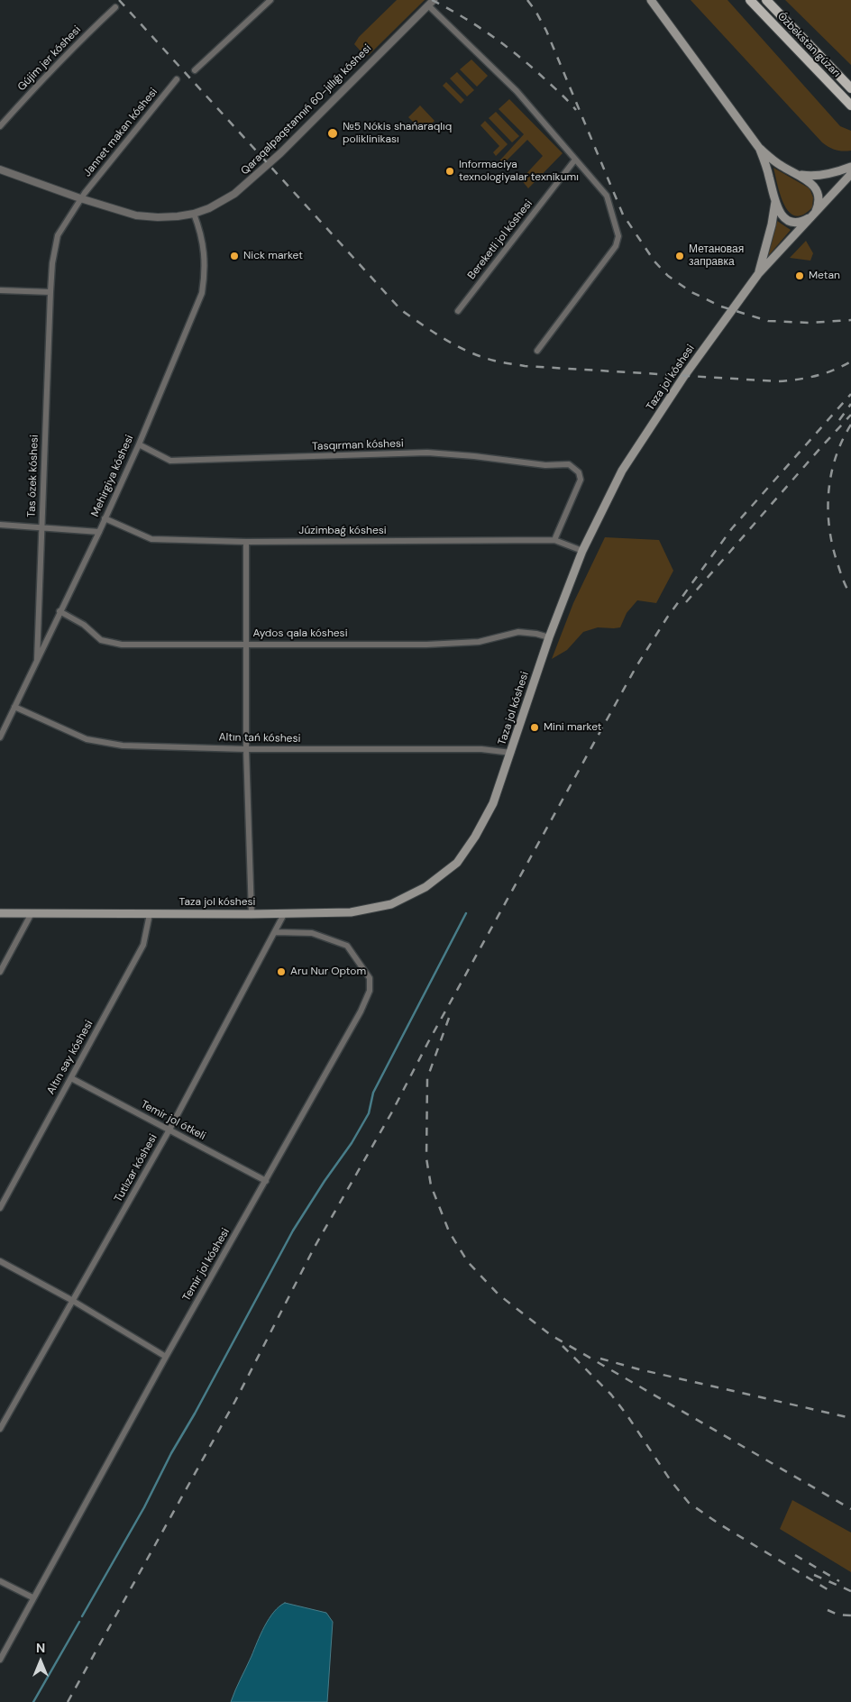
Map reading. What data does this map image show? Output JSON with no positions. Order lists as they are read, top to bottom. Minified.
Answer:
{"streets":{"main road":["Ózbekstan gúzarı","Taza jol kóshesi"],"street":["Gújim jer kóshesi","Qaraqalpaqstannıń 60-jıllıǵı kóshesi","Jannet makan kóshesi","Bereketli jol kóshesi","Tasqırman kóshesi","Tas ózek kóshesi","Mehirgiya kóshesi","Júzimbaǵ kóshesi","Aydos qala kóshesi","Altın tań kóshesi","Altın say kóshesi","Temir jol ótkeli","Tutlızar kóshesi","Temir jol kóshesi"]},"crossings":[["Qaraqalpaqstannıń 60-jıllıǵı kóshesi","Jannet makan kóshesi"],["Qaraqalpaqstannıń 60-jıllıǵı kóshesi","Tas ózek kóshesi"],["Qaraqalpaqstannıń 60-jıllıǵı kóshesi","Mehirgiya kóshesi"],["Jannet makan kóshesi","Tas ózek kóshesi"],["Taza jol kóshesi","Júzimbaǵ kóshesi"],["Taza jol kóshesi","Aydos qala kóshesi"],["Taza jol kóshesi","Altın tań kóshesi"],["Taza jol kóshesi","Altın say kóshesi"],["Taza jol kóshesi","Tutlızar kóshesi"],["Tasqırman kóshesi","Mehirgiya kóshesi"],["Tasqırman kóshesi","Júzimbaǵ kóshesi"],["Tas ózek kóshesi","Mehirgiya kóshesi"],["Mehirgiya kóshesi","Júzimbaǵ kóshesi"],["Mehirgiya kóshesi","Aydos qala kóshesi"],["Mehirgiya kóshesi","Altın tań kóshesi"],["Altın say kóshesi","Temir jol ótkeli"],["Temir jol ótkeli","Tutlızar kóshesi"],["Temir jol ótkeli","Temir jol kóshesi"],["Tutlızar kóshesi","Temir jol kóshesi"]],"places":["№5 Nókis shańaraqlıq poliklinikası","Informaciya texnologiyalar texnikumı","Nick market","Метановая заправка","Metan","Mini market","Aru Nur Optom"],"north":"top"}
